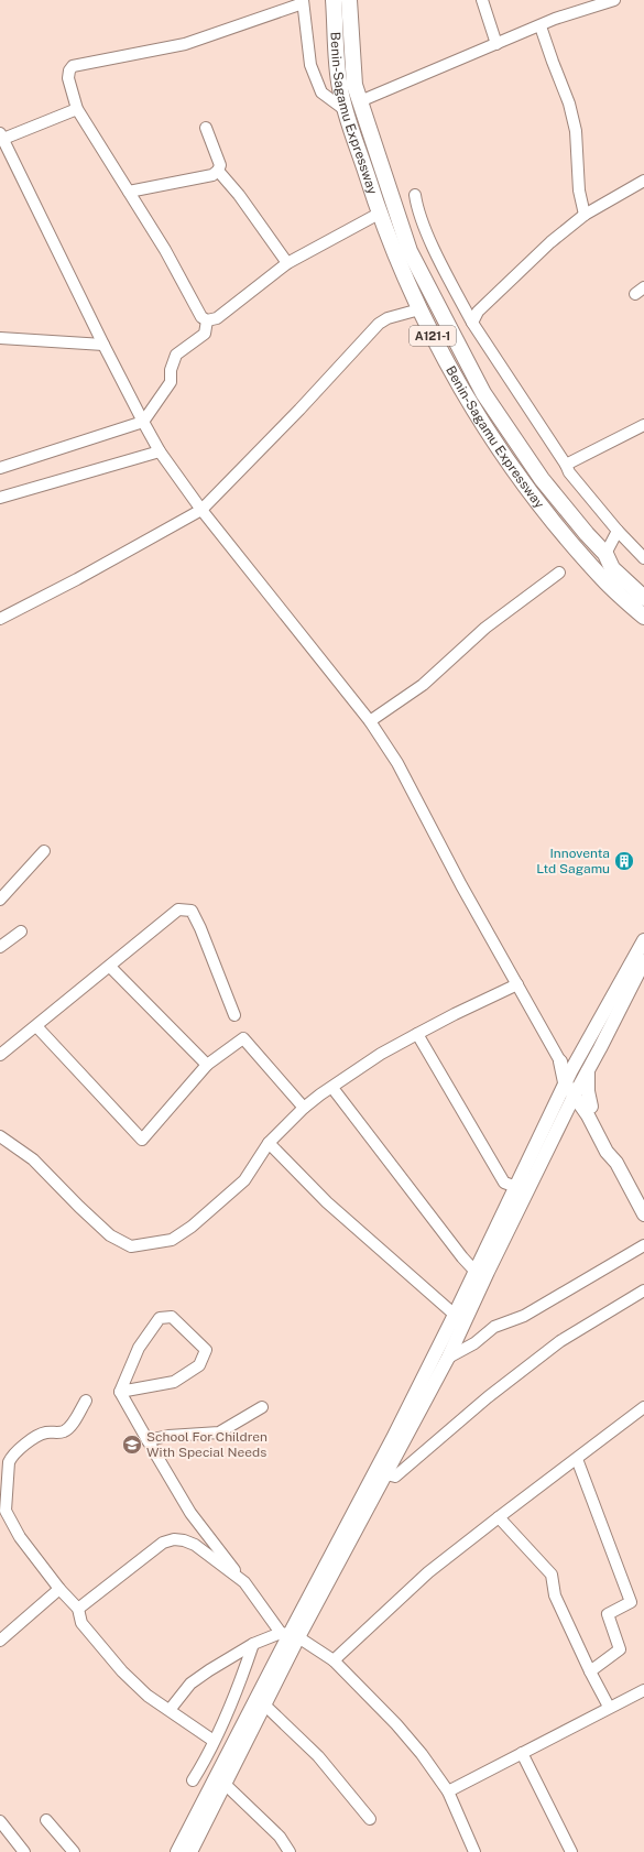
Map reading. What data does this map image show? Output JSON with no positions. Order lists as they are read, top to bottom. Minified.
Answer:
{"streets":{"highway":["Benin-Sagamu Expressway","A121-1"]},"places":{"building":["Innoventa Ltd Sagamu"],"school or university":["School For Children With Special Needs"]}}
